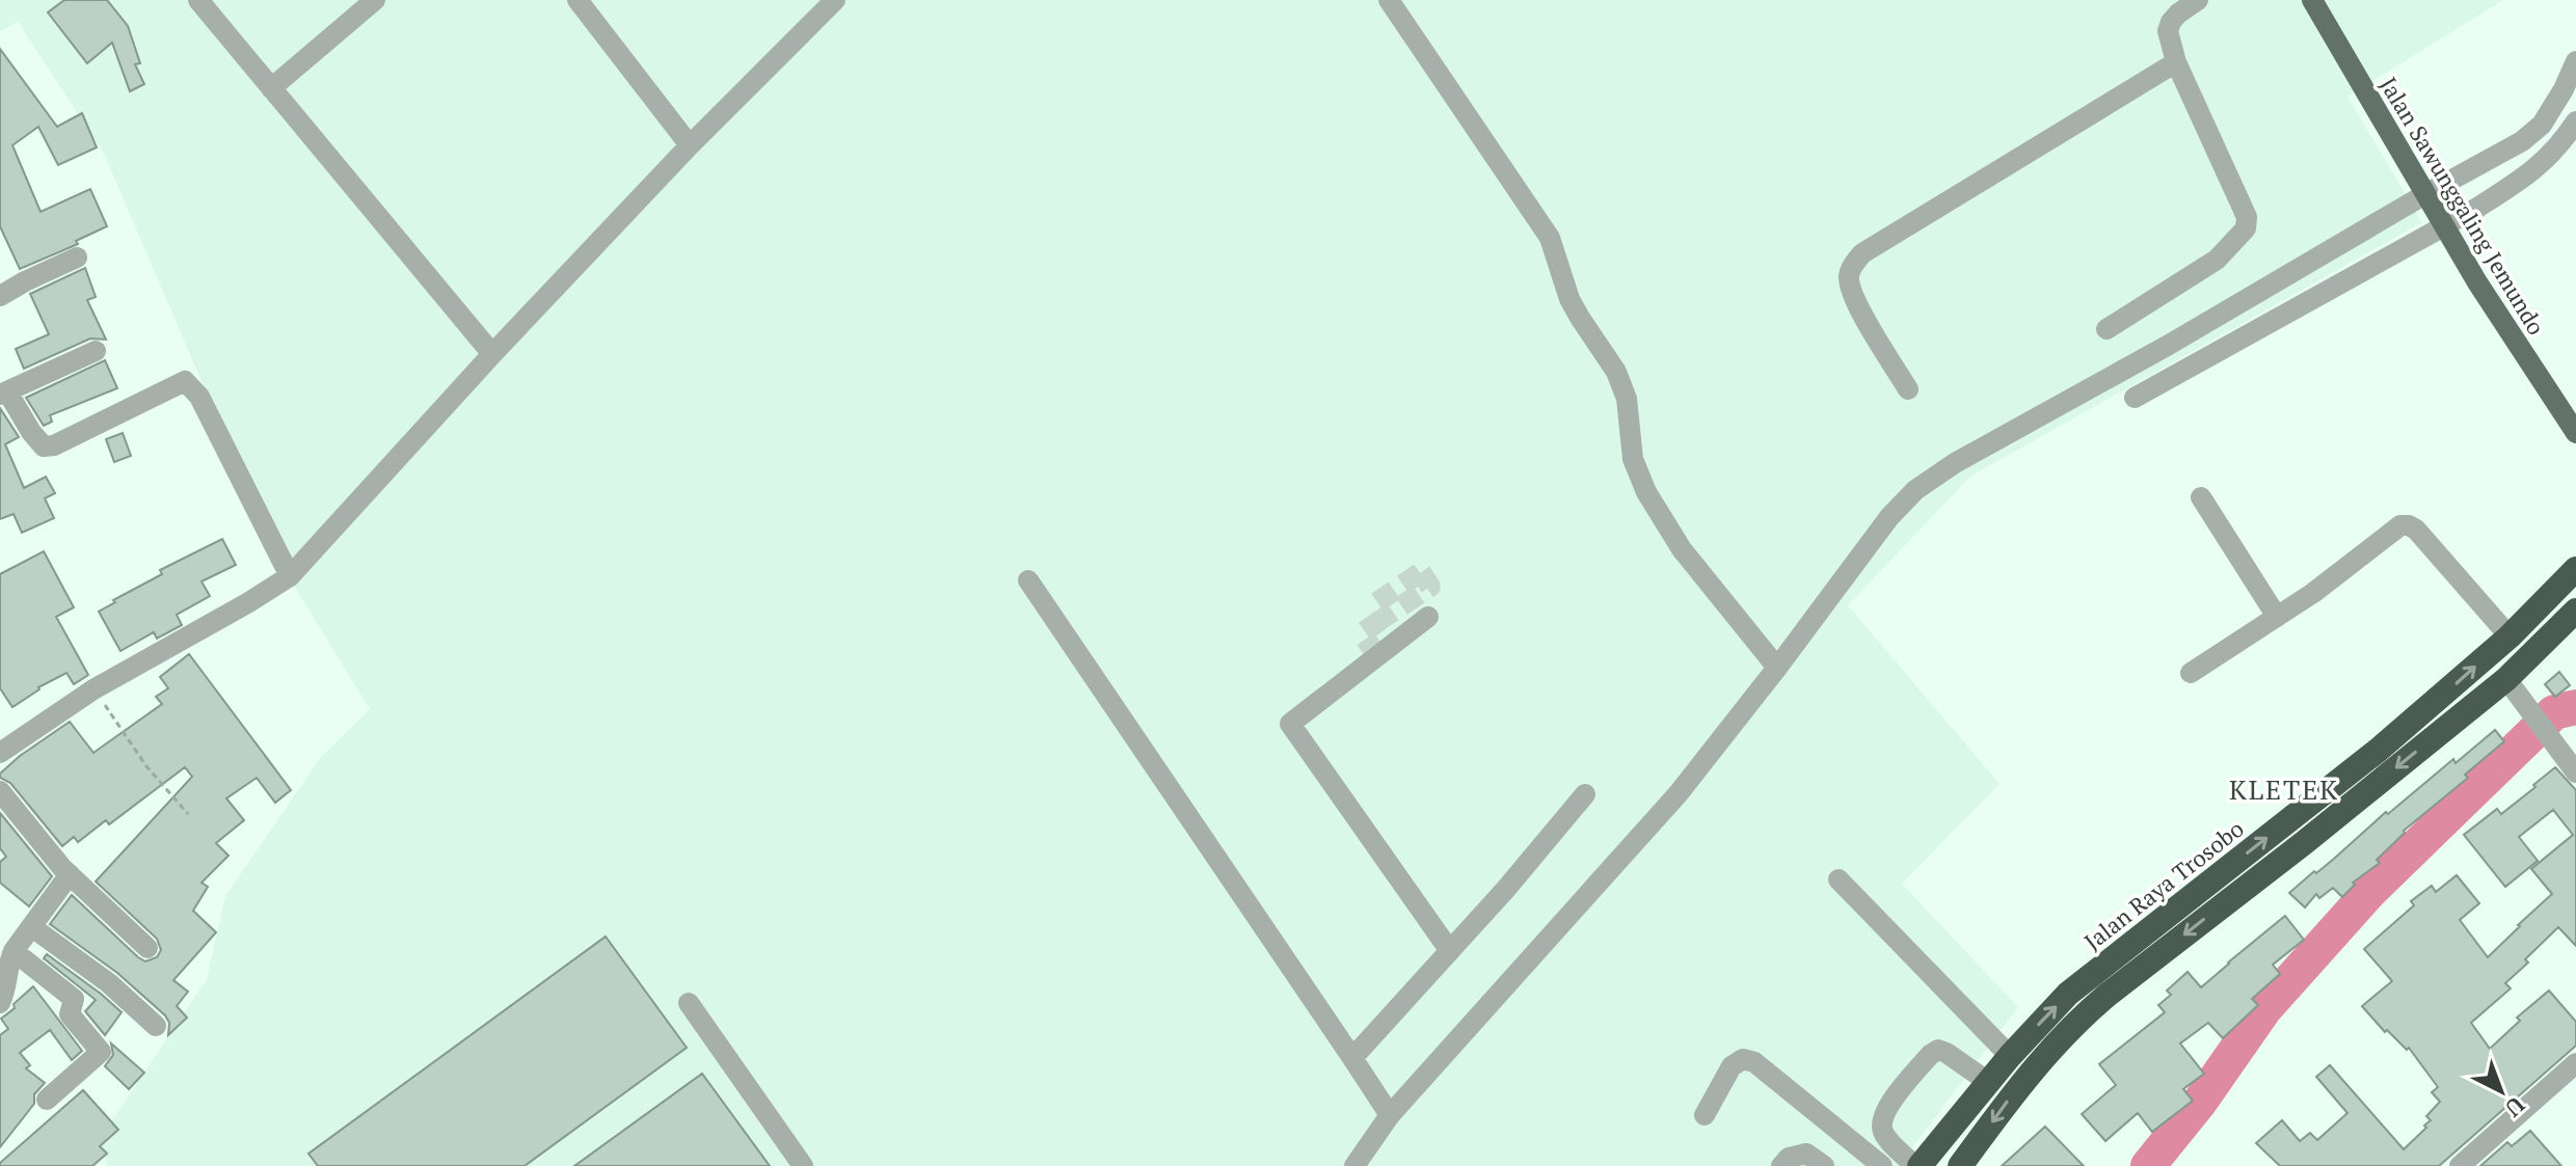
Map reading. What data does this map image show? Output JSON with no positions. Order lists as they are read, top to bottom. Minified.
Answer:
{"streets":{"highway":["Jalan Raya Trosobo"],"main road":["Jalan Sawunggaling Jemundo"]},"districts":["KLETEK"],"north":"bottom right"}
